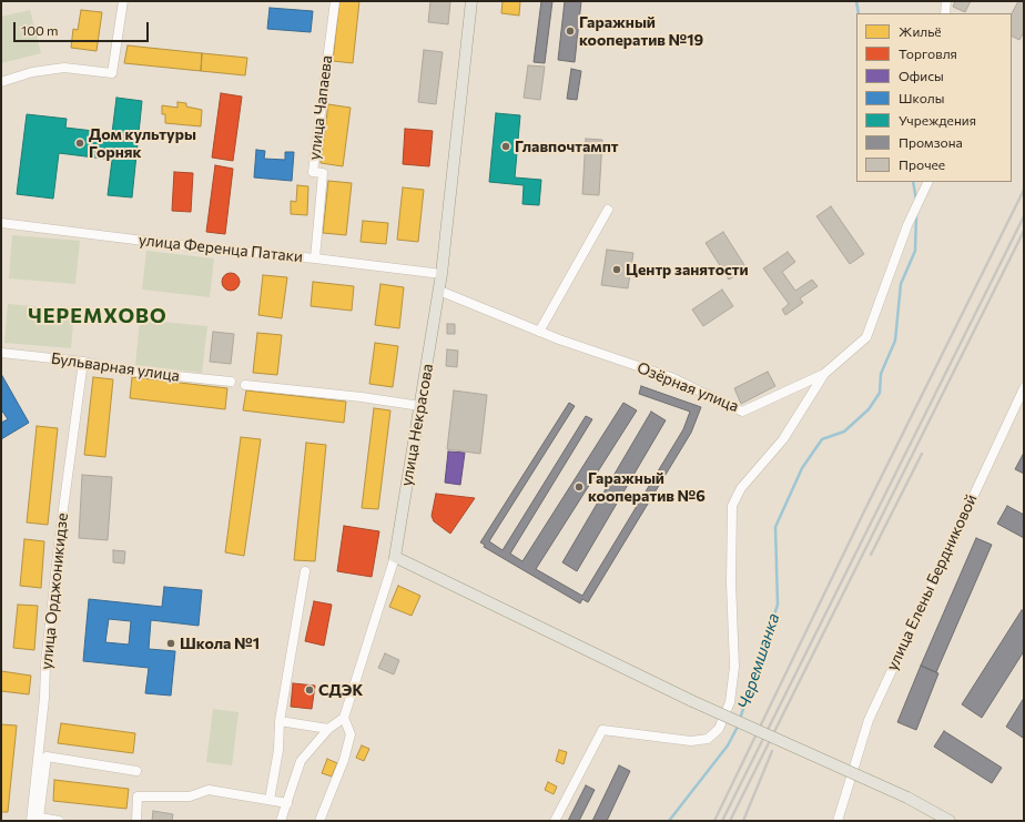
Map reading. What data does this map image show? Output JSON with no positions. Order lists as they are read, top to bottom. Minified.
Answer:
{"streets":{"main road":["улица Некрасова"],"street":["улица Чапаева","улица Ференца Патаки","Бульварная улица","Озёрная улица","улица Елены Бердниковой","улица Орджоникидзе"]},"crossings":[["улица Чапаева","улица Ференца Патаки"],["улица Ференца Патаки","улица Некрасова"],["Бульварная улица","улица Орджоникидзе"],["Озёрная улица","улица Некрасова"]],"districts":["ЧЕРЕМХОВО"],"water":["Черемшанка"],"places":["Гаражный кооператив №19","Дом культуры Горняк","Главпочтампт","Центр занятости","Гаражный кооператив №6","Школа №1","СДЭК"],"legend":["Жильё","Торговля","Офисы","Школы","Учреждения","Промзона","Прочее"],"scale_bar":"100 m"}
